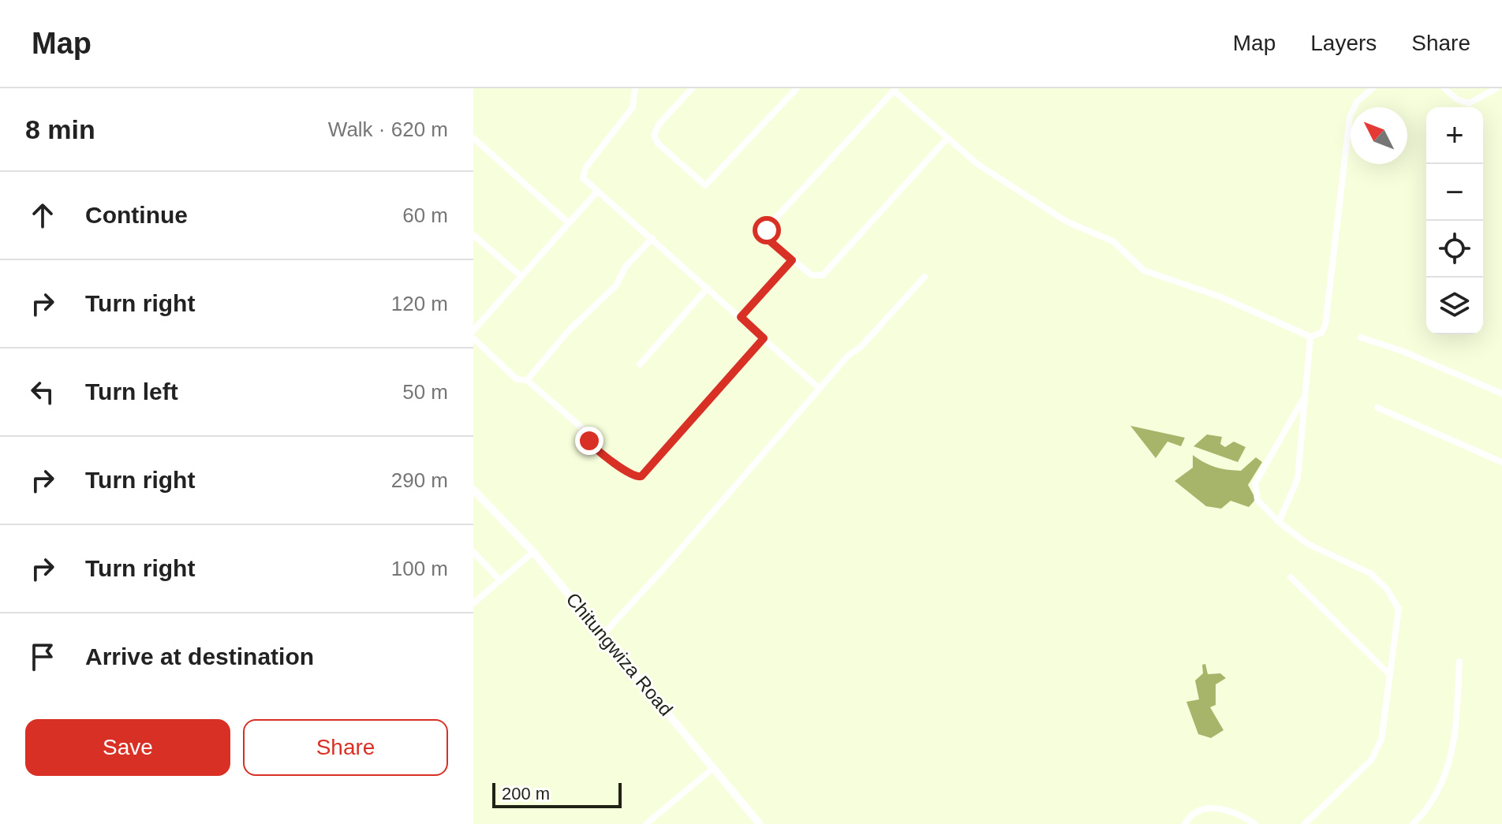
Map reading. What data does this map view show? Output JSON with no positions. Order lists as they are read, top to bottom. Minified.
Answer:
{"streets":{"main road":["Chitungwiza Road"]},"scale_bar":"200 m","north":"top left","page":{"header":"Map","nav":["Map","Layers","Share"],"heading":["8 min","Walk · 620 m"],"map_buttons":["+","−"],"list":[["Continue","60 m"],["Turn right","120 m"],["Turn left","50 m"],["Turn right","290 m"],["Turn right","100 m"],"Arrive at destination"],"buttons":["Save","Share"],"scale":"200 m"}}
